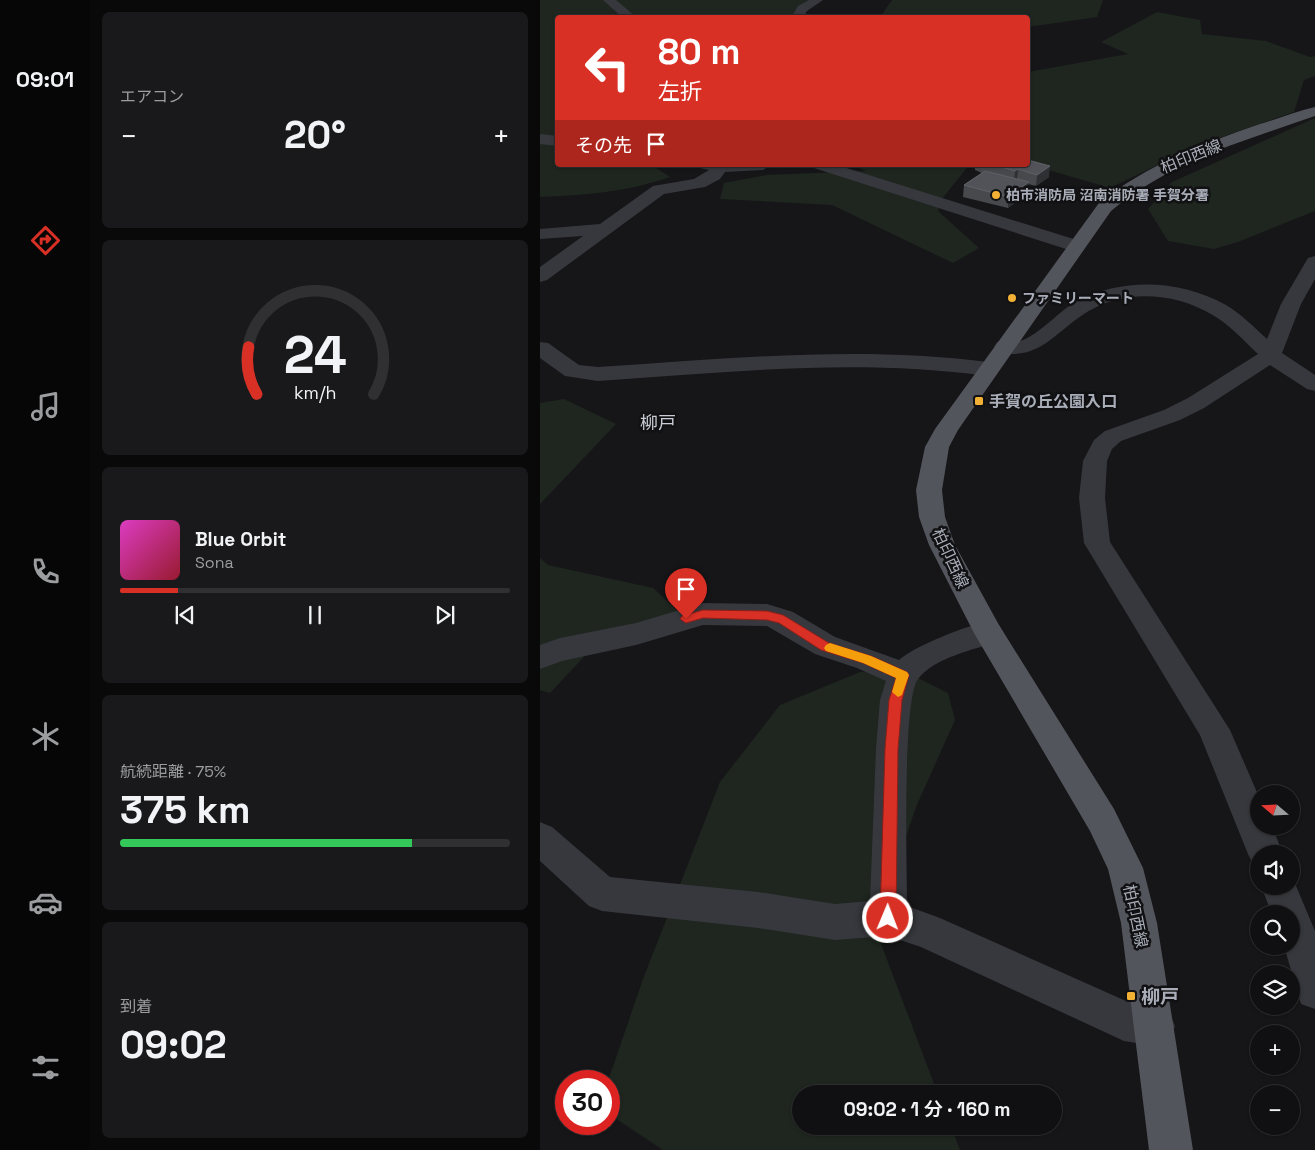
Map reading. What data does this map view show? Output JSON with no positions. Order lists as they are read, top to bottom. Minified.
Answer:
{"streets":{"main road":["柏印西線"]},"districts":["柳戸"],"places":{"other":["柏市消防局 沼南消防署 手賀分署","ファミリーマート"],"transit":["手賀の丘公園入口","柳戸"]},"north":"left","page":{"tabs":"09:01","tile":["エアコン",["航続距離 · 75%","375 km"],["到着","09:02"]],"turn":["80 m","左折"],"heat":["−","20°","+"],"then":"その先","song":["Blue Orbit","Sona"],"map_buttons":["+","−"],"limit":"30","trip":"09:02 · 1 分 · 160 m","gauge":["24","km/h"]}}
